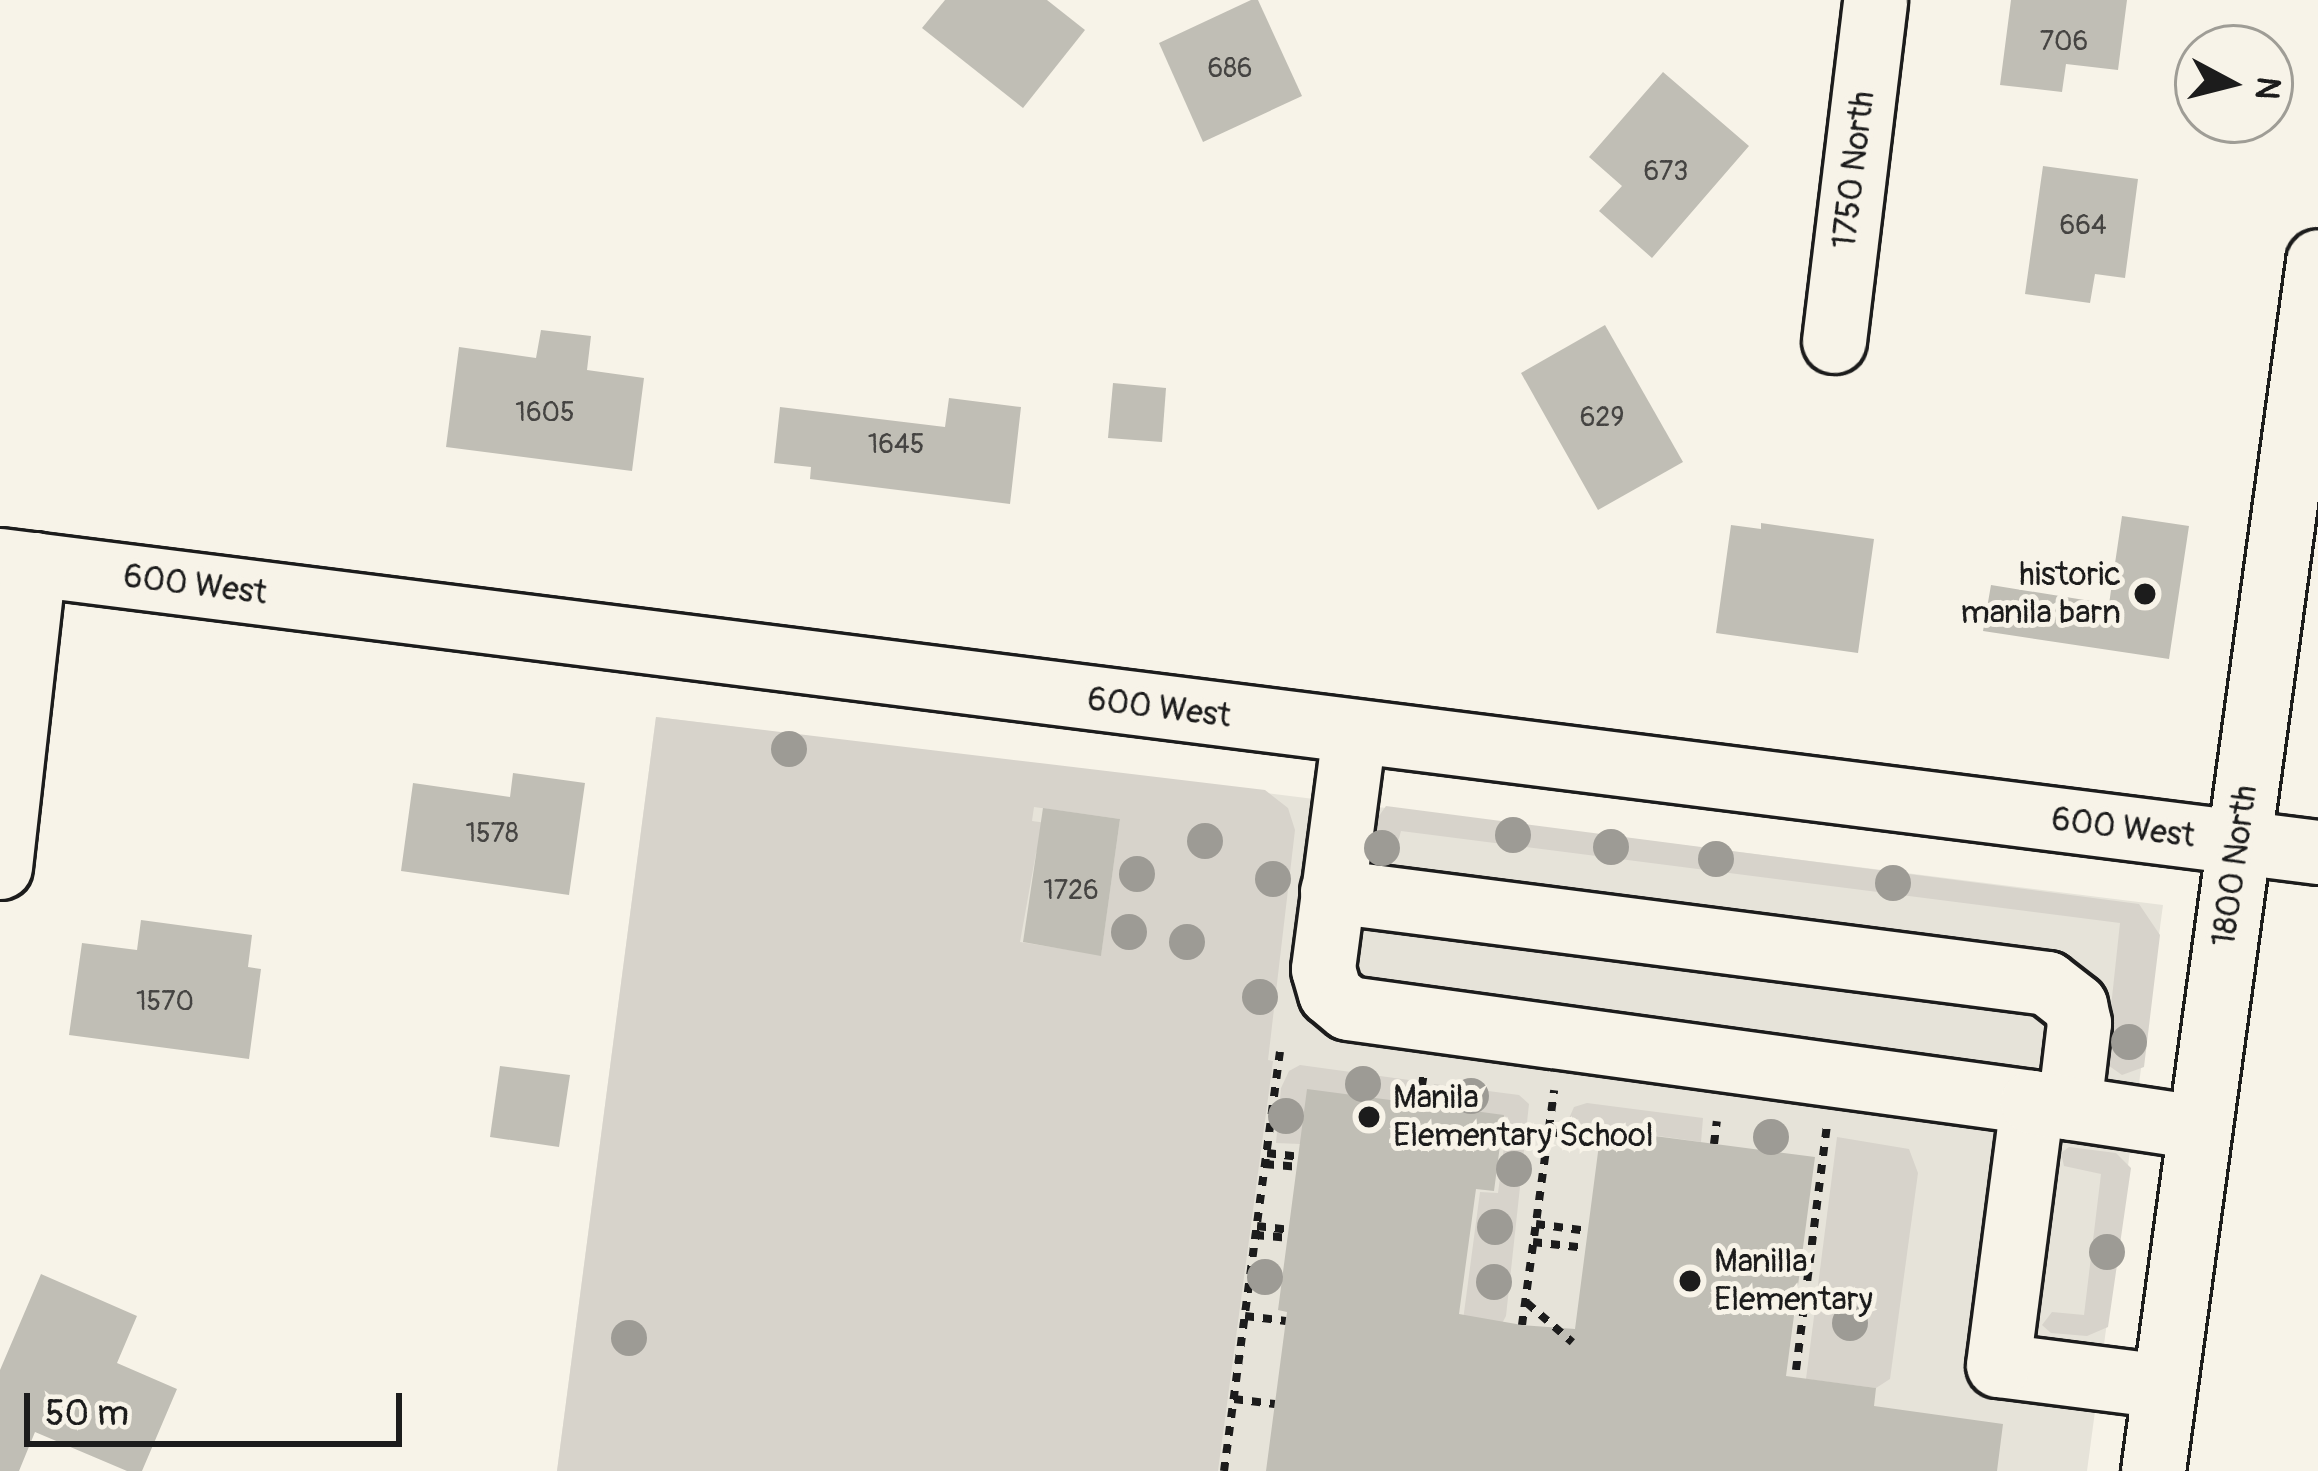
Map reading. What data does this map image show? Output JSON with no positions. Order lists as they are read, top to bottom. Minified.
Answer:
{"streets":{"street":["1750 North","600 West","1800 North"]},"crossings":[["600 West","1800 North"]],"places":["historic manila barn","Manila Elementary School","Manilla Elementary"],"house_numbers":["706","686","673","664","1605","629","1645","1578","1726","1570"],"scale_bar":"50 m","north":"right"}
